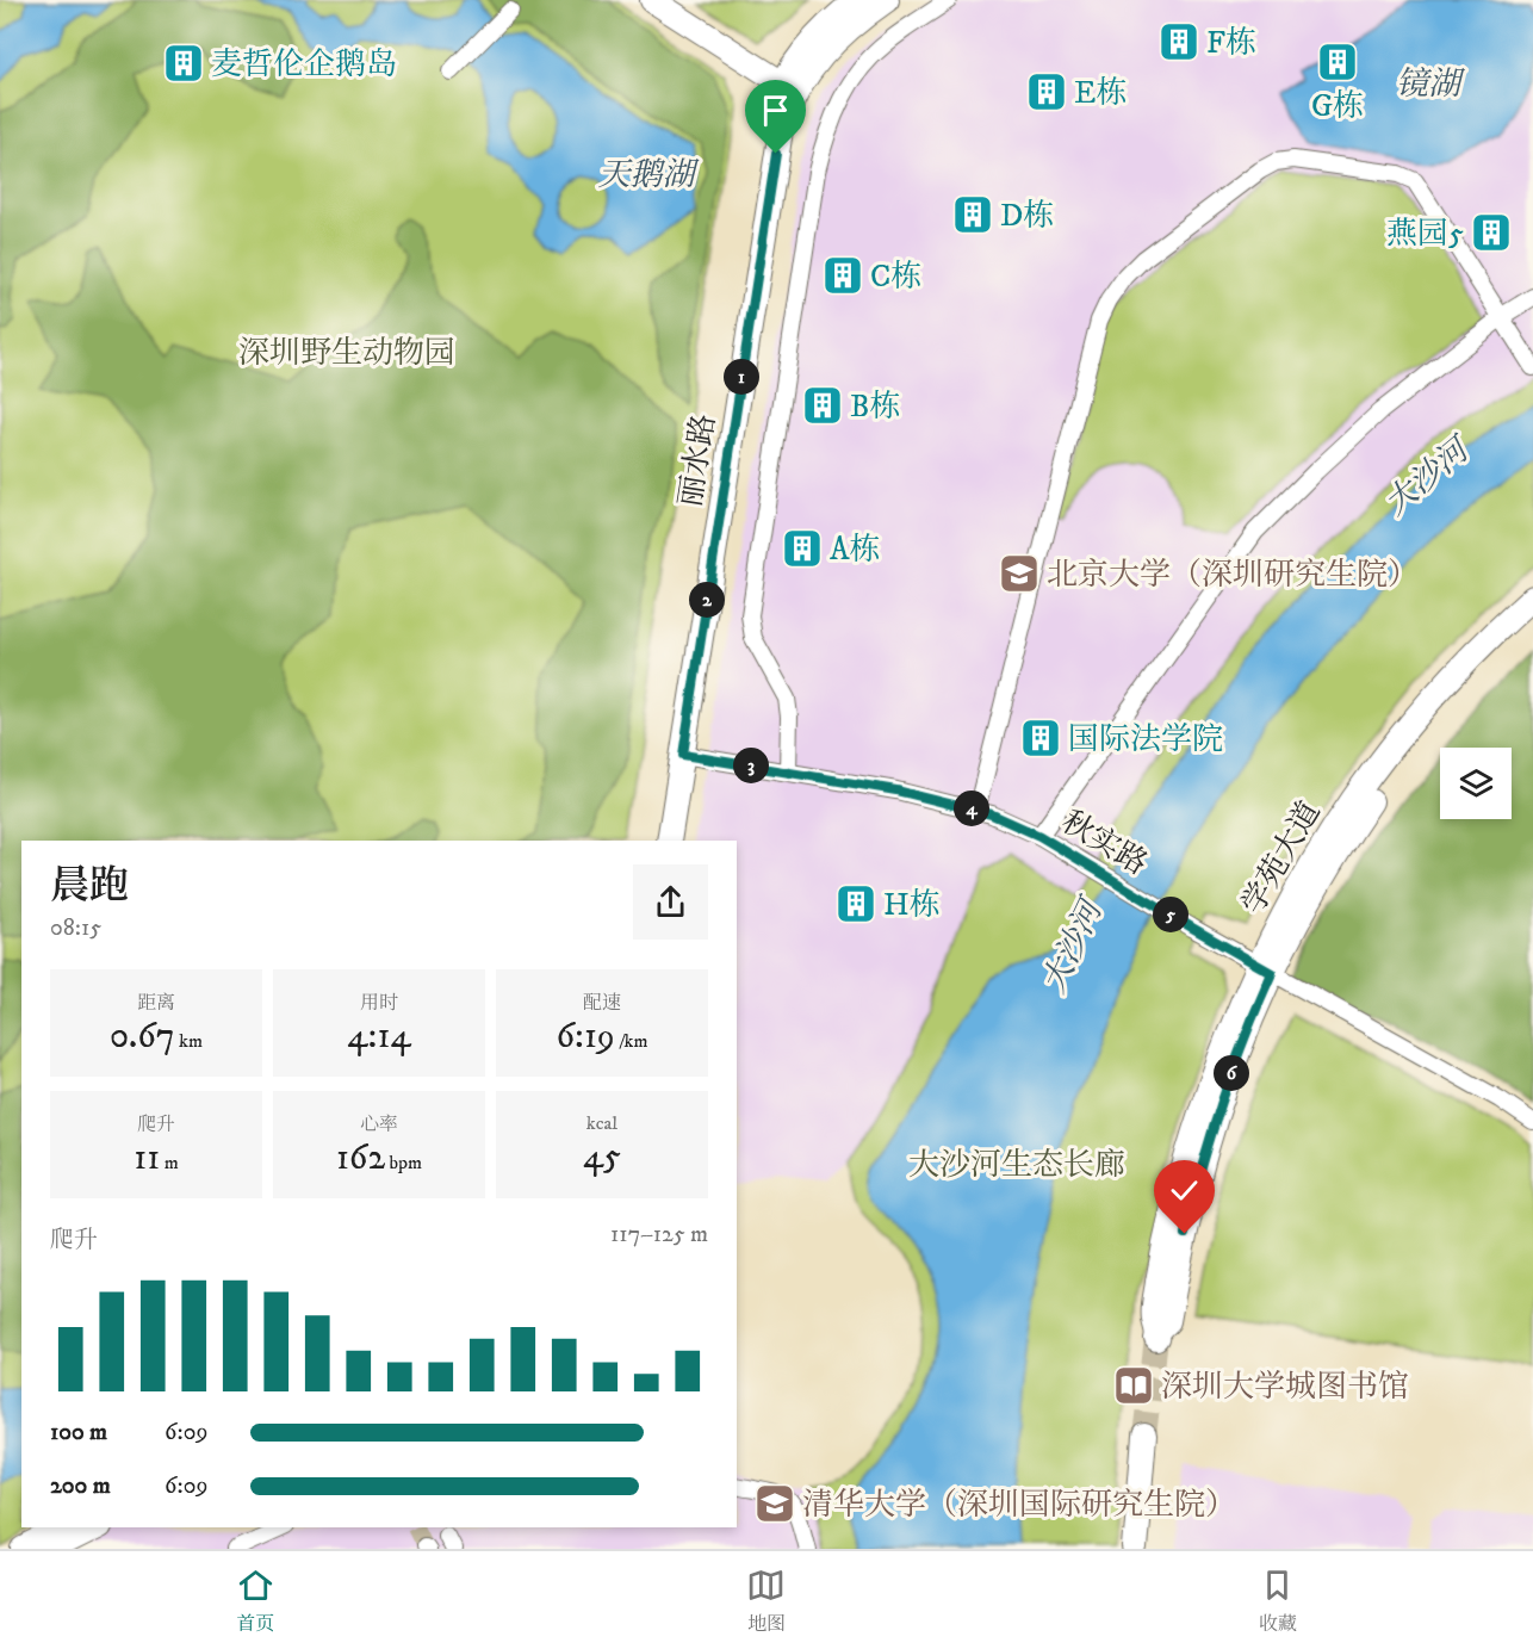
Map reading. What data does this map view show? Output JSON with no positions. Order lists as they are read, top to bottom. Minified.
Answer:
{"streets":{"main road":["丽水路","学苑大道"],"street":["秋实路"]},"crossings":[["丽水路","秋实路"],["秋实路","学苑大道"]],"water":["镜湖","天鹅湖","大沙河"],"parks":["深圳野生动物园","大沙河生态长廊"],"places":{"building":["F栋","G栋","麦哲伦企鹅岛","E栋","D栋","燕园5","C栋","B栋","A栋","国际法学院","H栋"],"school or university":["北京大学（深圳研究生院）","清华大学（深圳国际研究生院）"],"library":["深圳大学城图书馆"]},"page":{"pins":["1","2","3","4","5","6"],"heading":["晨跑","08:15"],"stats":[["距离","0.67 km"],["用时","4:14"],["配速","6:19 /km"],["爬升","11 m"],["心率","162 bpm"],["kcal","45"]],"chart":["爬升","117–125 m"],"list":[{"name":"100 m","note":"6:09"},{"name":"200 m","note":"6:09"}],"tabs":["首页","地图","收藏"]}}
